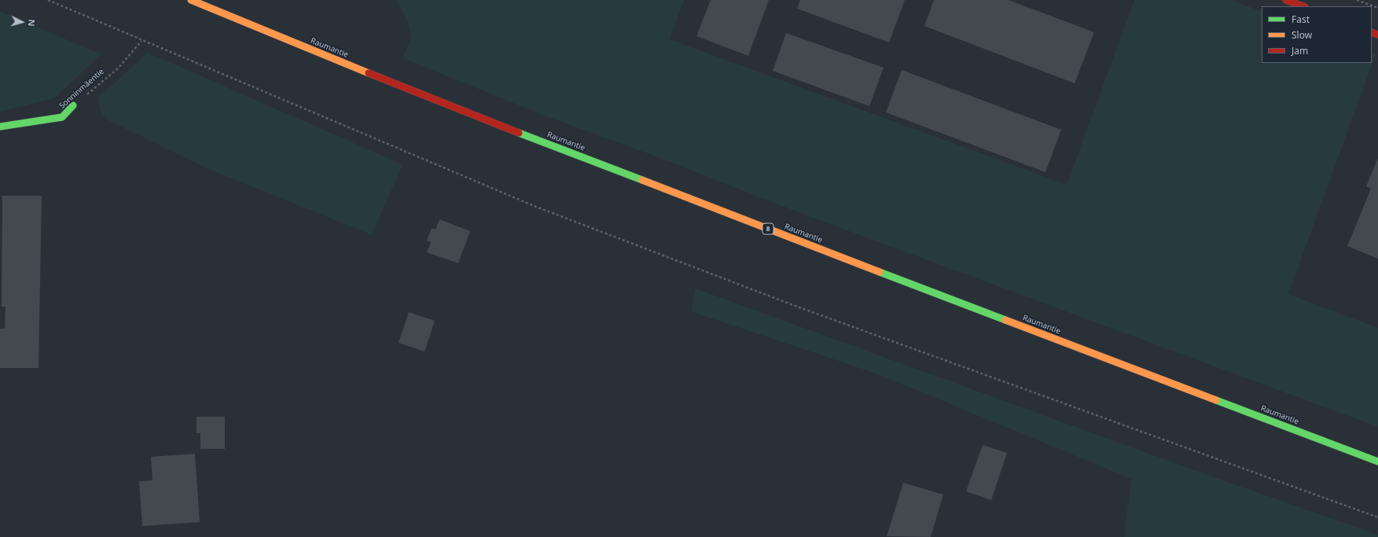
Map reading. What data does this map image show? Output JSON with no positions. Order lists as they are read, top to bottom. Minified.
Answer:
{"streets":{"main road":["Raumantie","Sonninmäentie","8"]},"legend":["Fast","Slow","Jam"],"north":"right"}
